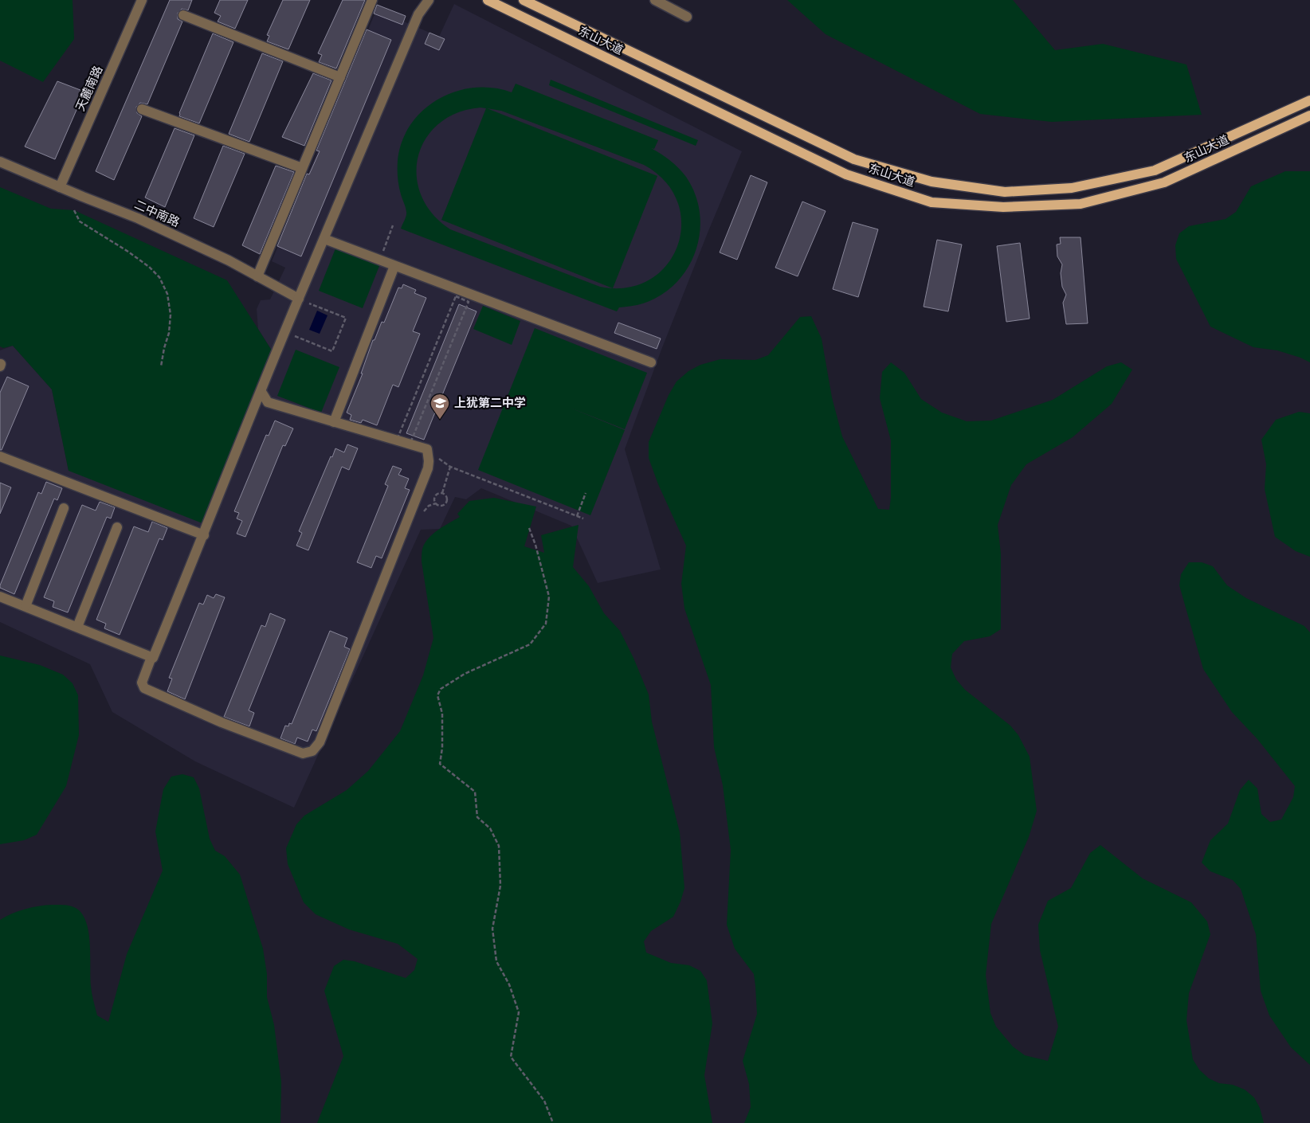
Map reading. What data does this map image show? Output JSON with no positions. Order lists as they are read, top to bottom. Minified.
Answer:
{"streets":{"main road":["东山大道"],"street":["天麓南路","二中南路"]},"crossings":[["天麓南路","二中南路"]],"places":{"school or university":["上犹第二中学"]}}
